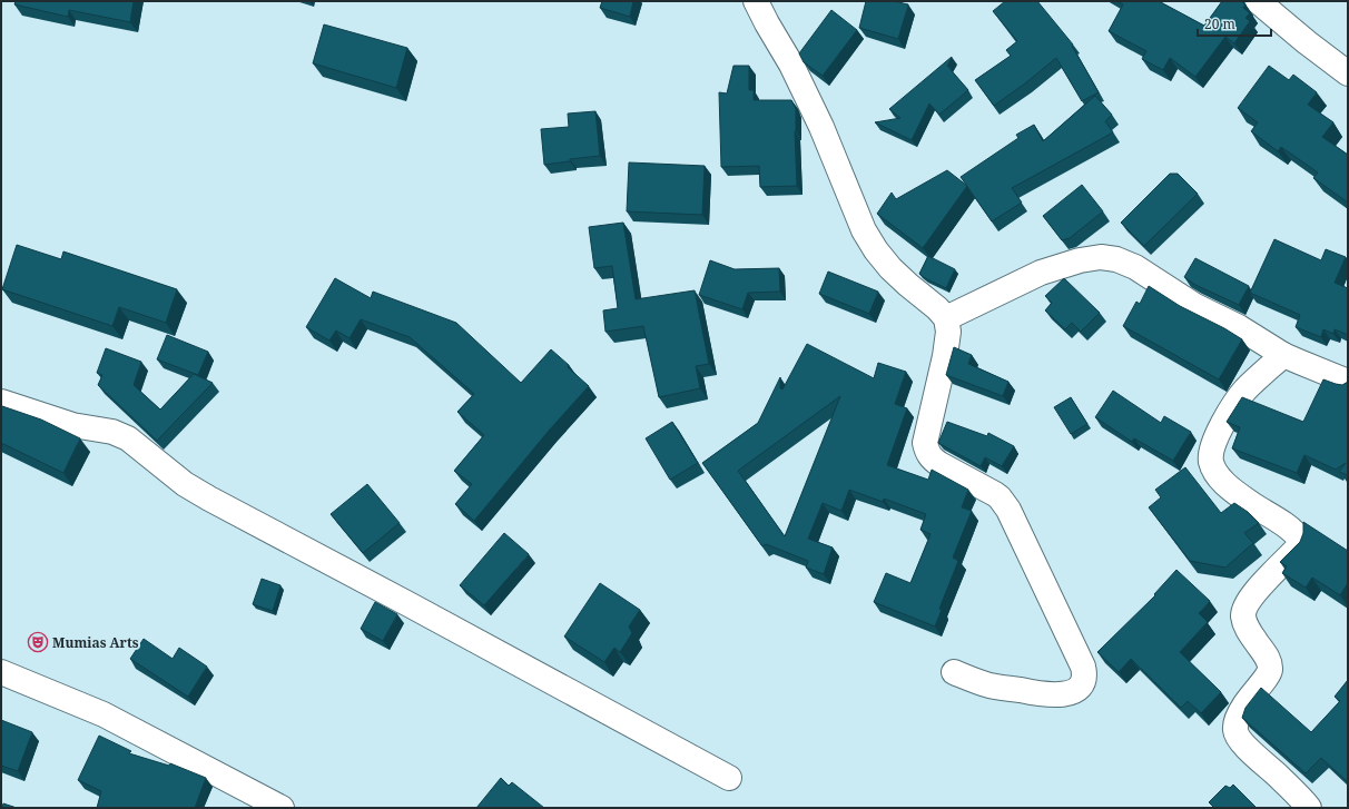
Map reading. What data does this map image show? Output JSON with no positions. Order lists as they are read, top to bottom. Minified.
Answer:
{"places":{"theatre":["Mumias Arts"]},"scale_bar":"20 m"}
